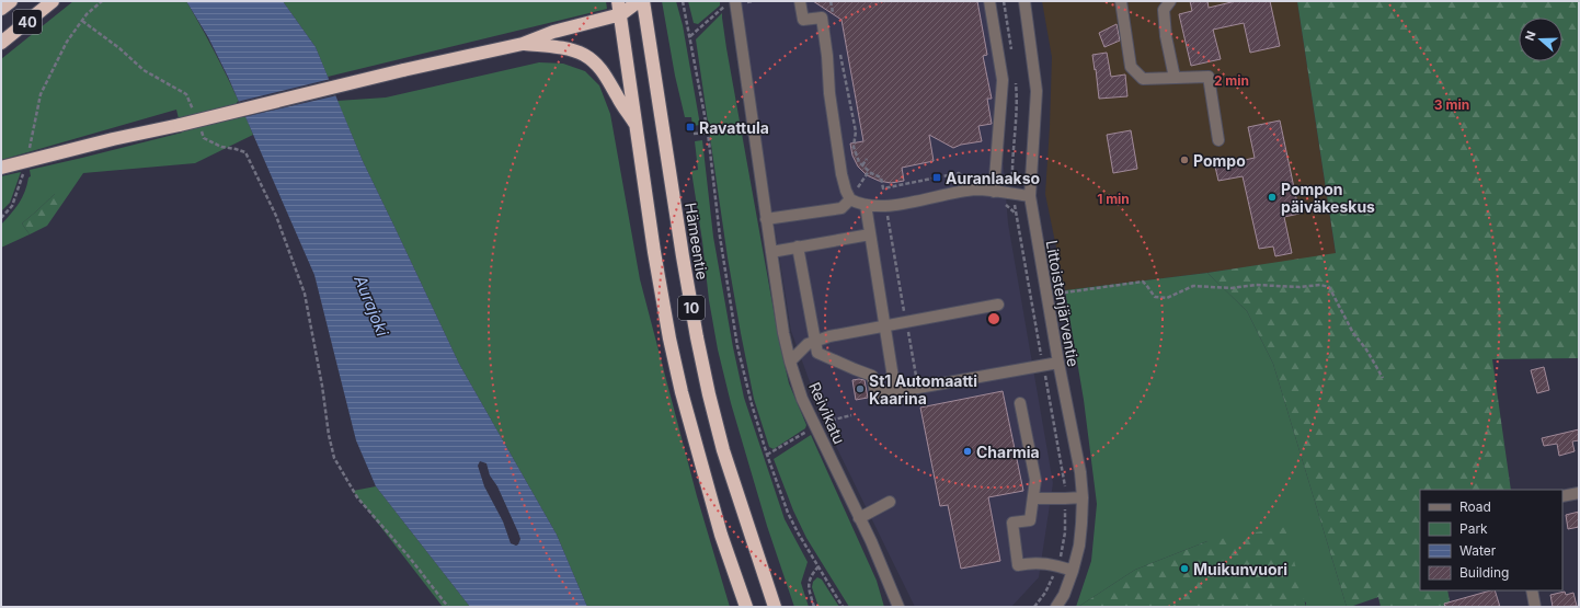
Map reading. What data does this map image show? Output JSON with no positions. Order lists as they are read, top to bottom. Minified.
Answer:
{"streets":{"highway":["40","Hämeentie","10"],"street":["Littoistenjärventie","Reivikatu"]},"water":["Aurajoki"],"places":{"transit":["Ravattula","Auranlaakso"],"other":["Pompo","Pompon päiväkeskus","St1 Automaatti Kaarina","Charmia","Muikunvuori"]},"legend":["Road","Park","Water","Building"],"north":"left","rings":["2 min","3 min","1 min"]}
